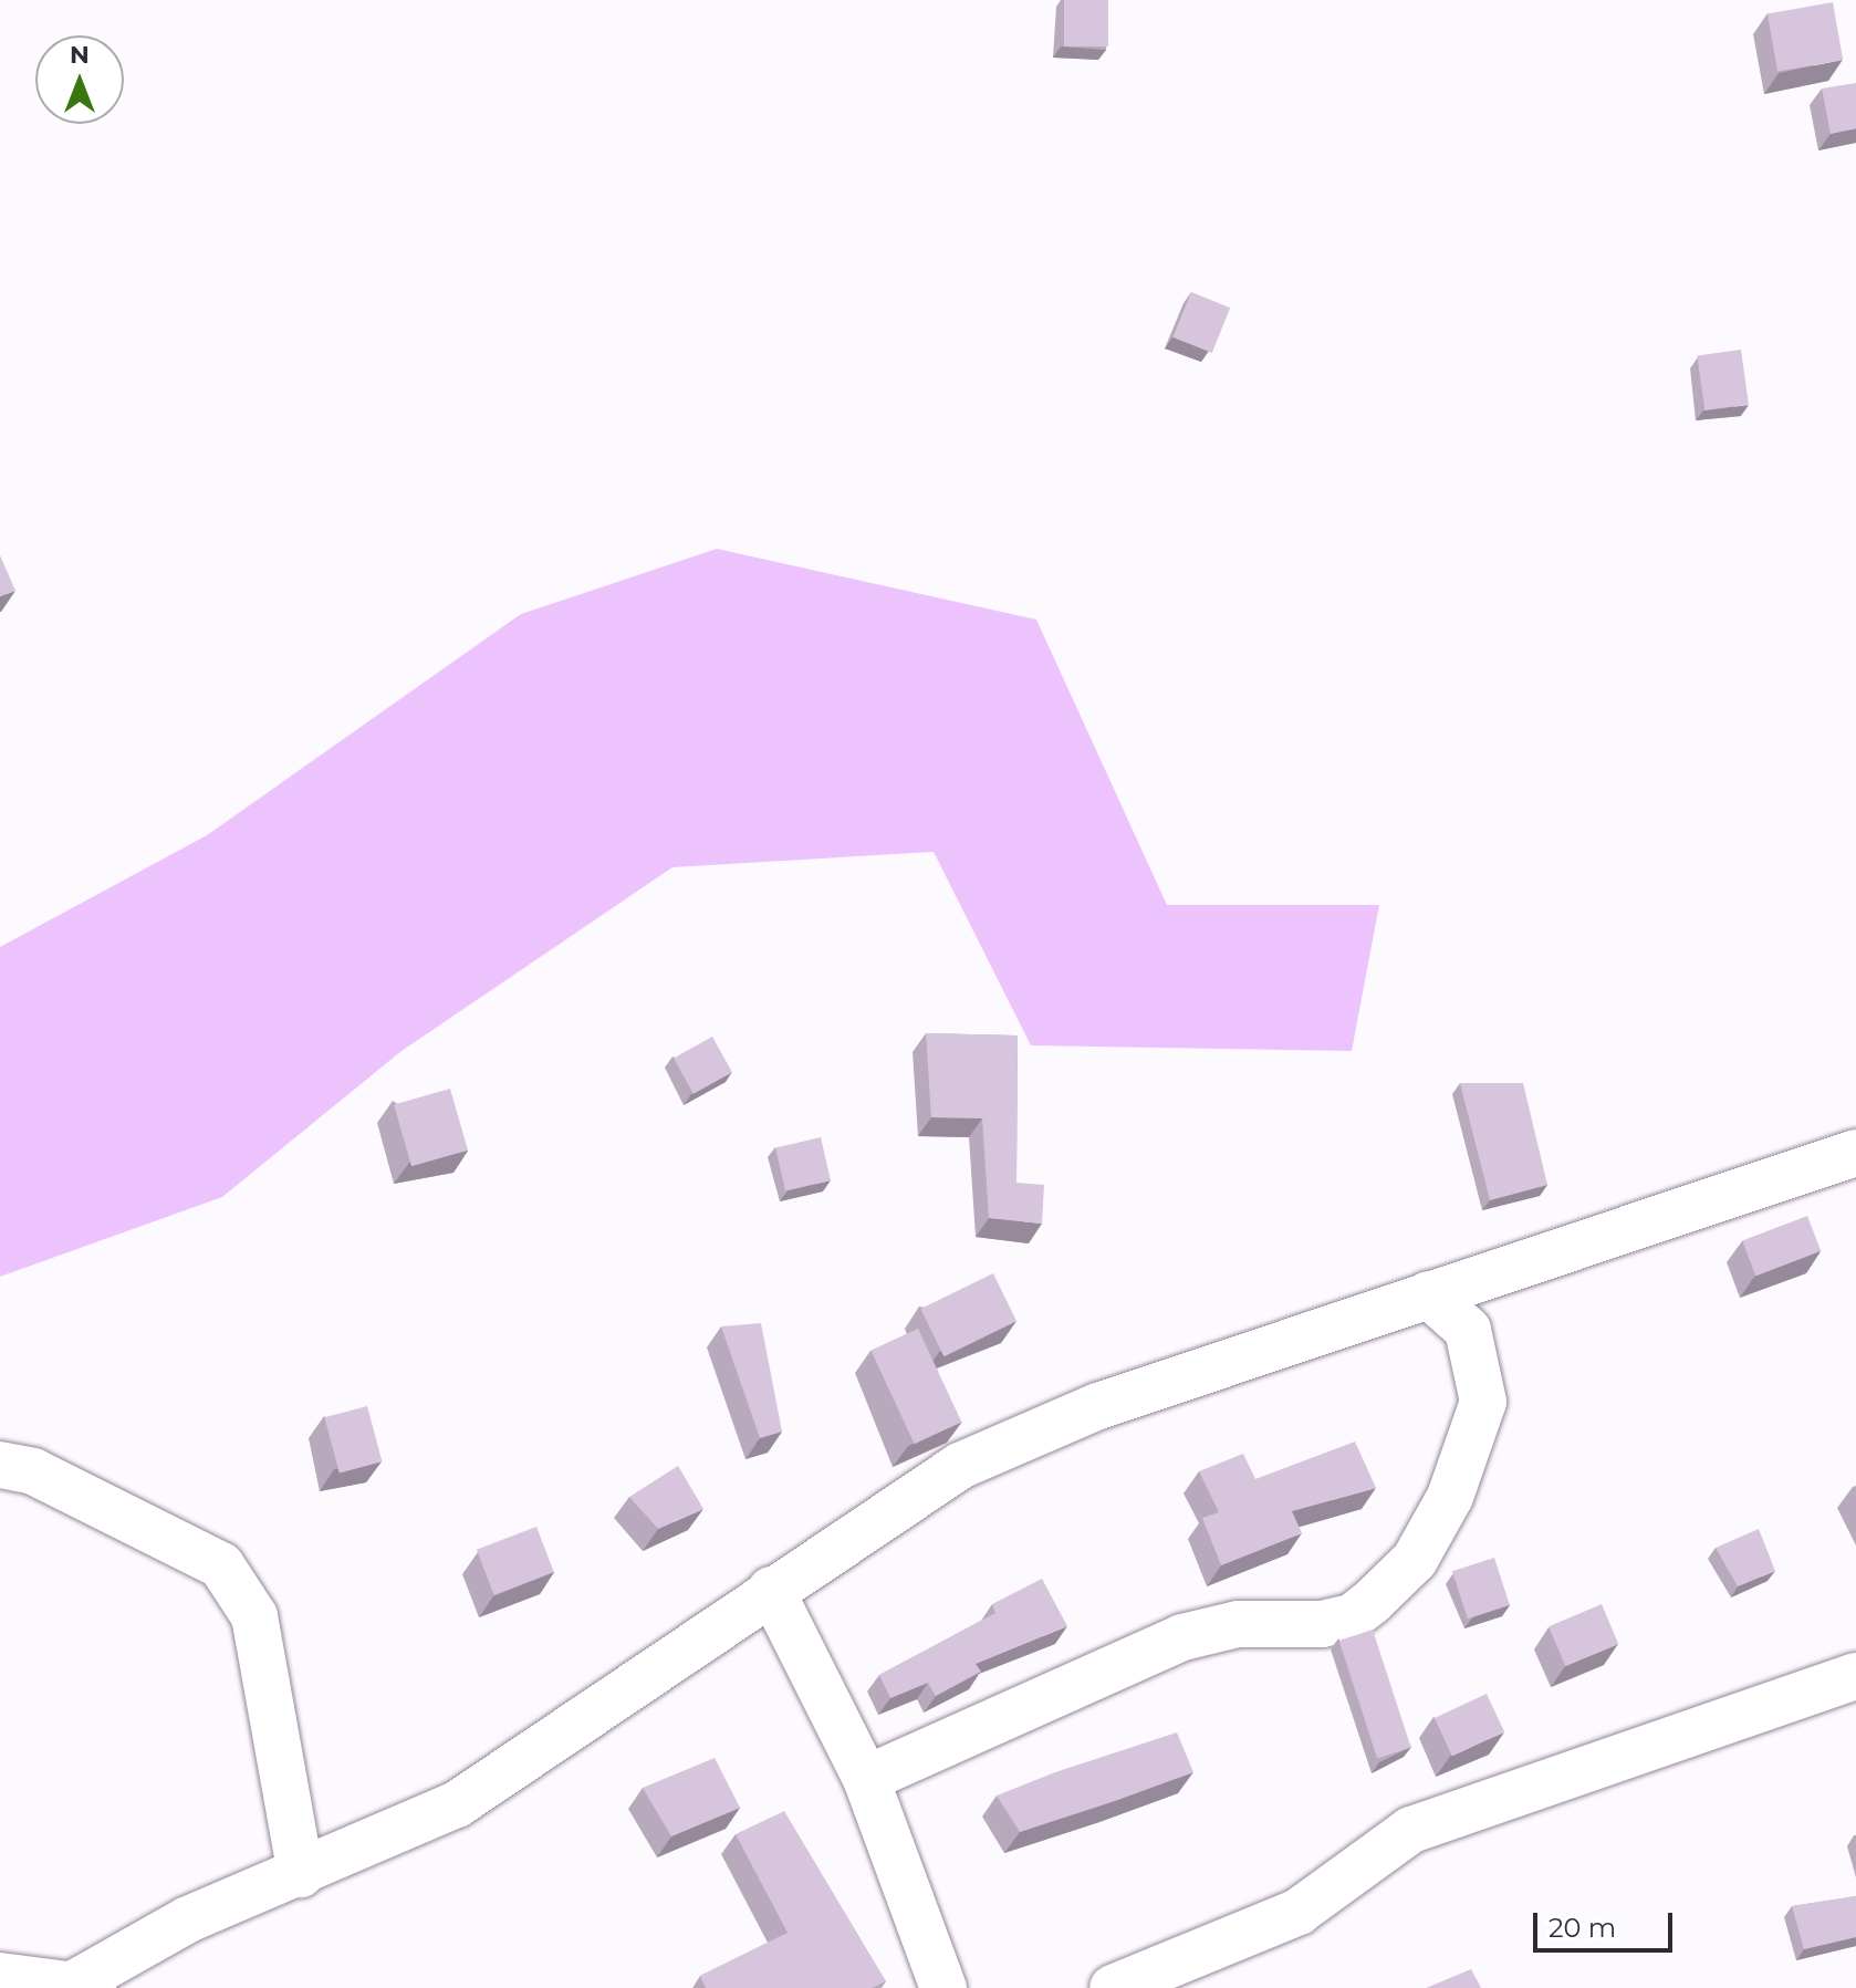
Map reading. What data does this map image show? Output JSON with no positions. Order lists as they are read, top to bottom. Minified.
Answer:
{"scale_bar":"20 m","north":"top"}
